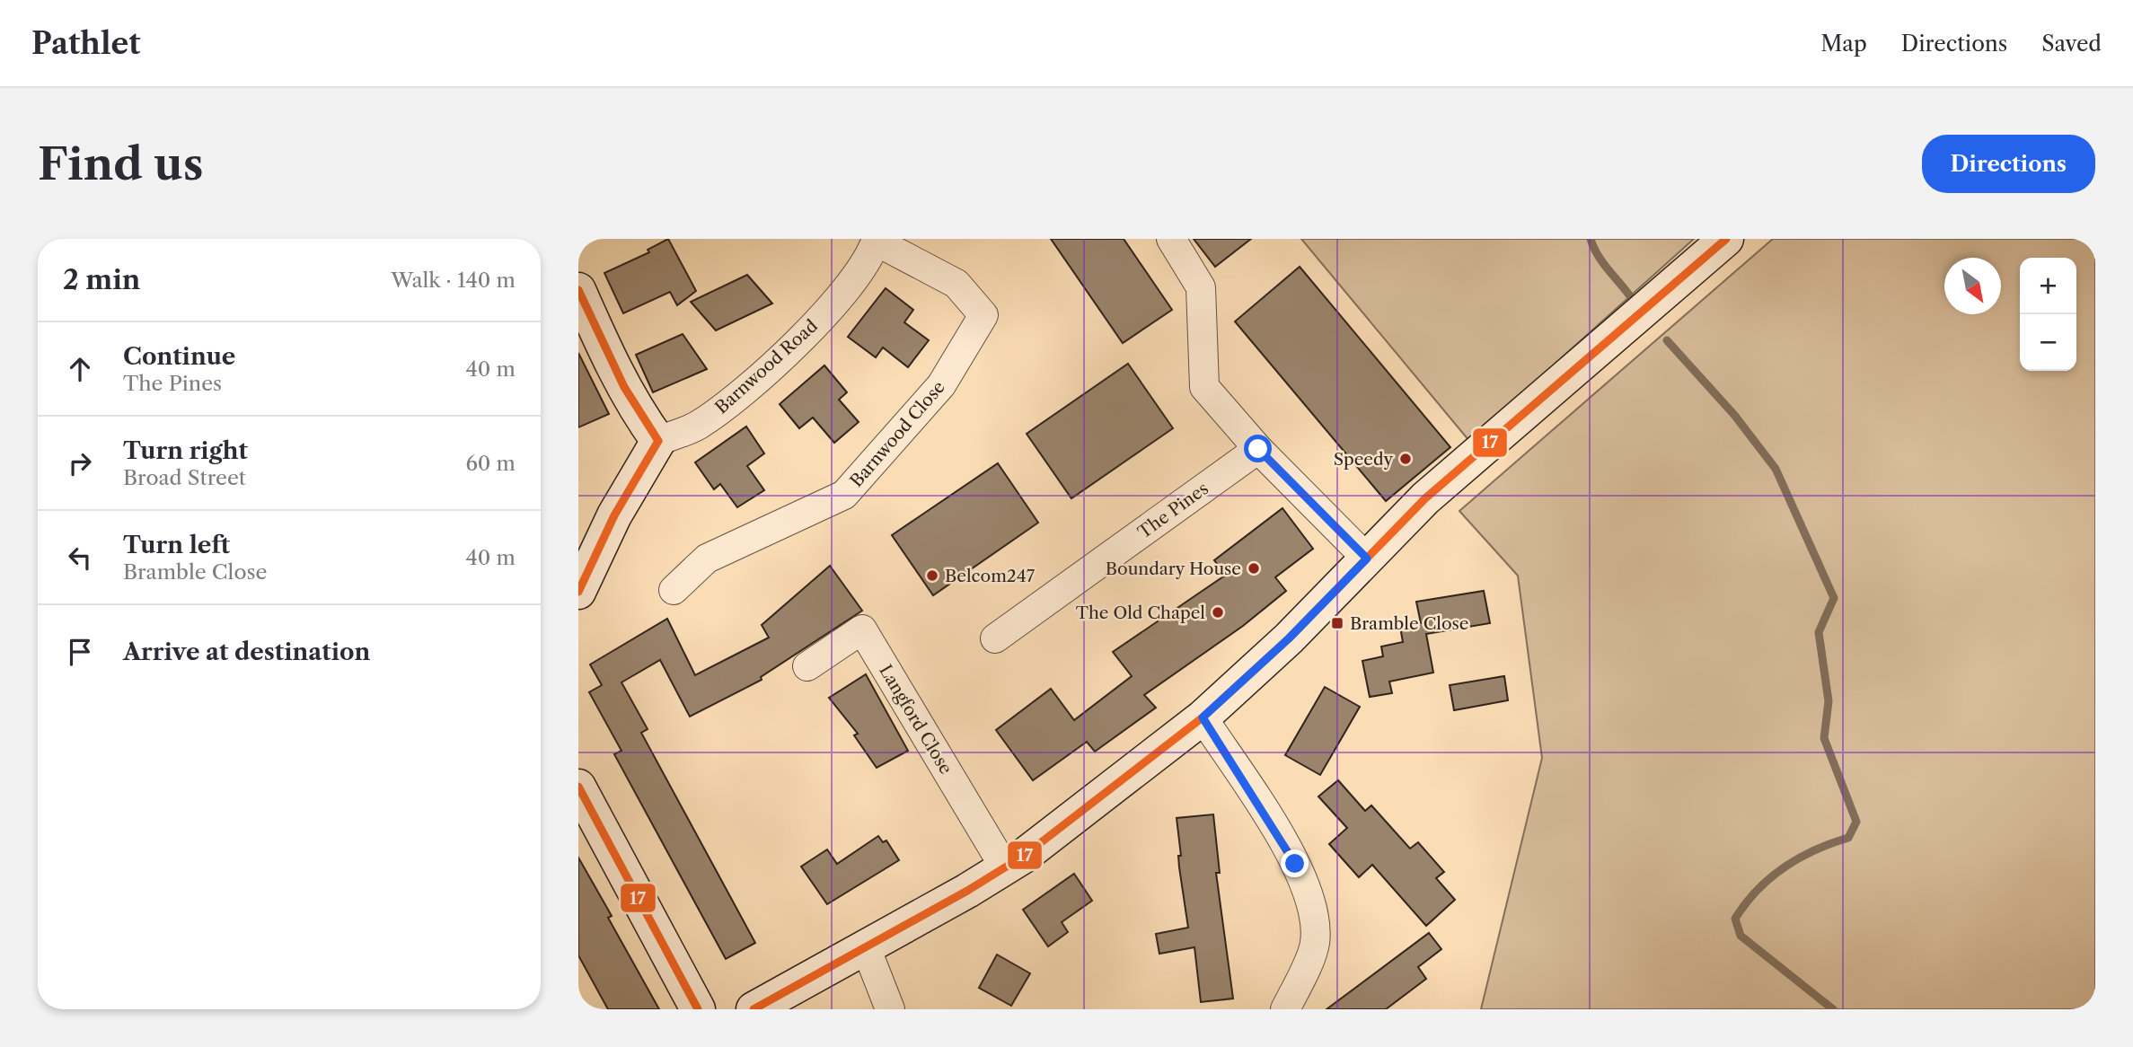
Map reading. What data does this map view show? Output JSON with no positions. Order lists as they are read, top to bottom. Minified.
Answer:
{"streets":{"street":["Barnwood Road","Barnwood Close","The Pines","Langford Close"]},"crossings":[["Barnwood Road","Barnwood Close"]],"places":{"other":["Speedy","Boundary House","Belcom247","The Old Chapel"],"transit":["Bramble Close"]},"lines":["transit line 17"],"north":"bottom right","page":{"header":"Pathlet","nav":["Map","Directions","Saved"],"buttons":"Directions","title":"Find us","heading":["2 min","Walk · 140 m"],"map_buttons":["+","−"],"list":[["Continue","The Pines","40 m"],["Turn right","Broad Street","60 m"],["Turn left","Bramble Close","40 m"],"Arrive at destination"]}}
